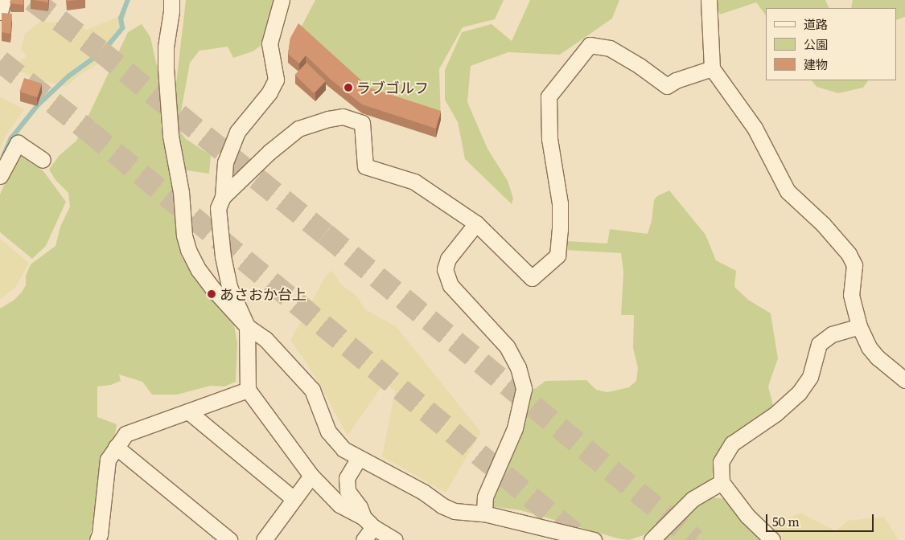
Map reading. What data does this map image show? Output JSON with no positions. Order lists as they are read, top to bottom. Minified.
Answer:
{"places":["ラブゴルフ","あさおか台上"],"legend":["道路","公園","建物"],"scale_bar":"50 m"}
